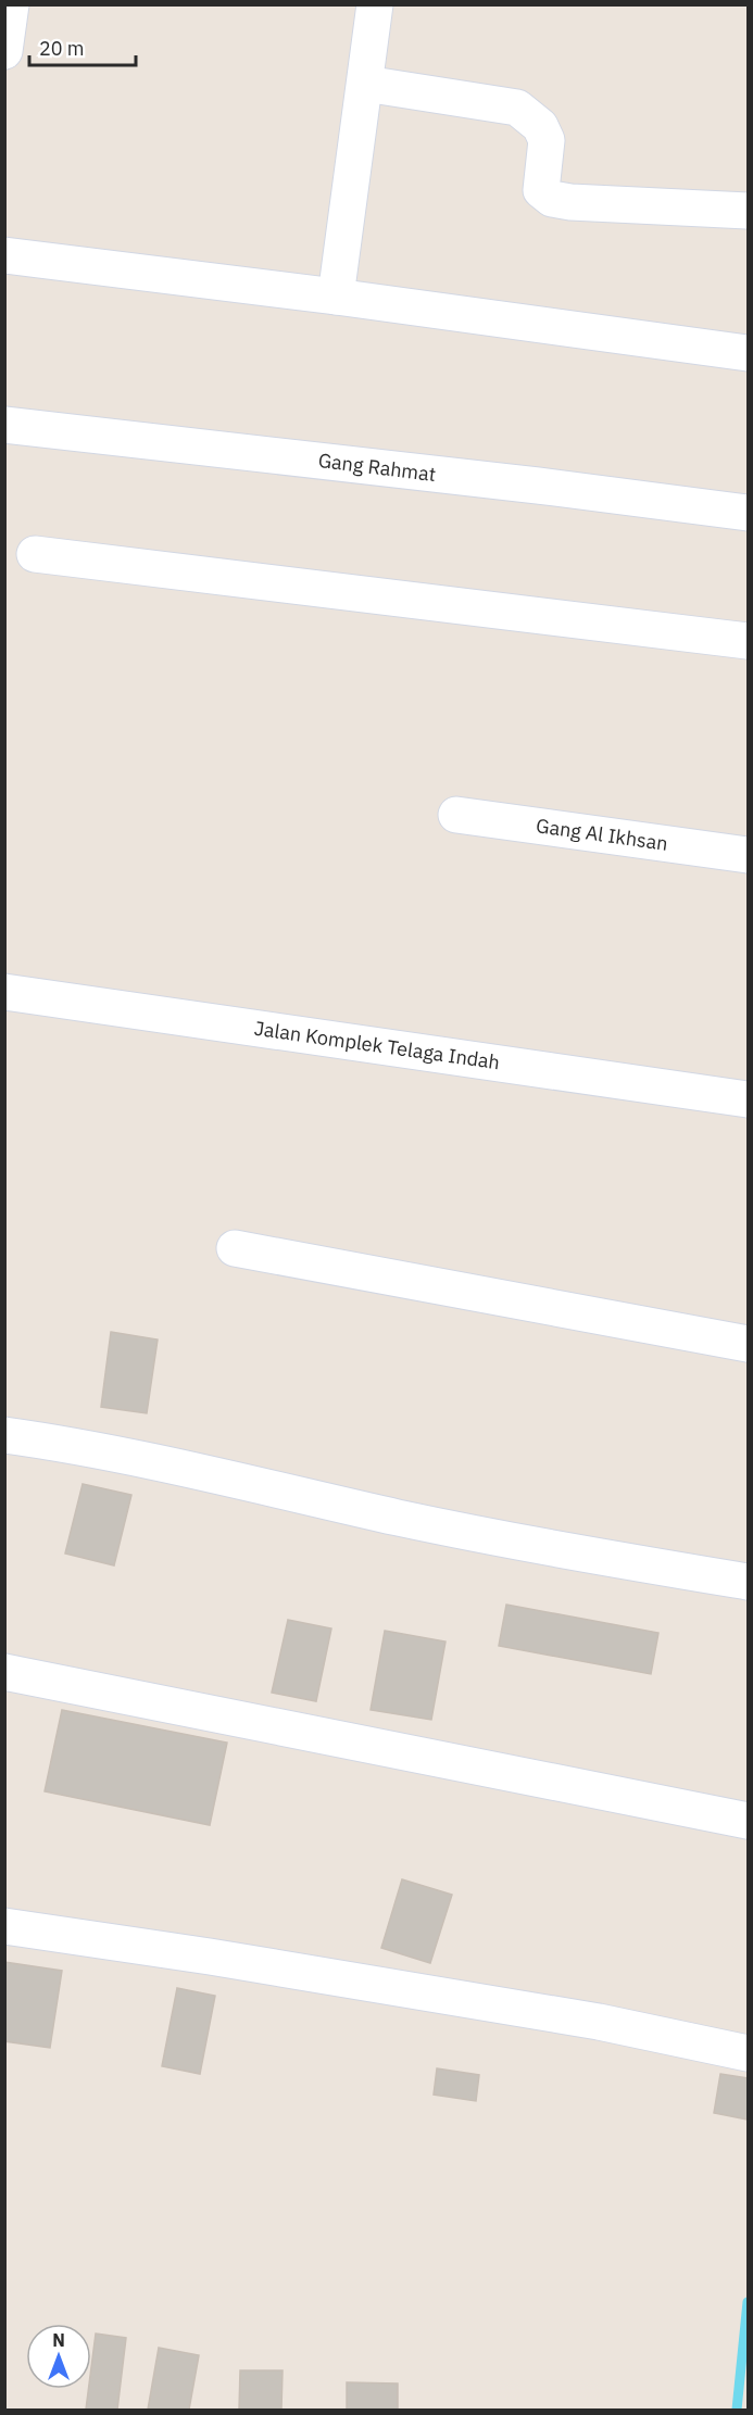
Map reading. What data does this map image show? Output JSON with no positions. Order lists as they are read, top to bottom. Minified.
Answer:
{"streets":{"street":["Gang Rahmat","Gang Al Ikhsan","Jalan Komplek Telaga Indah"]},"scale_bar":"20 m","north":"top"}
